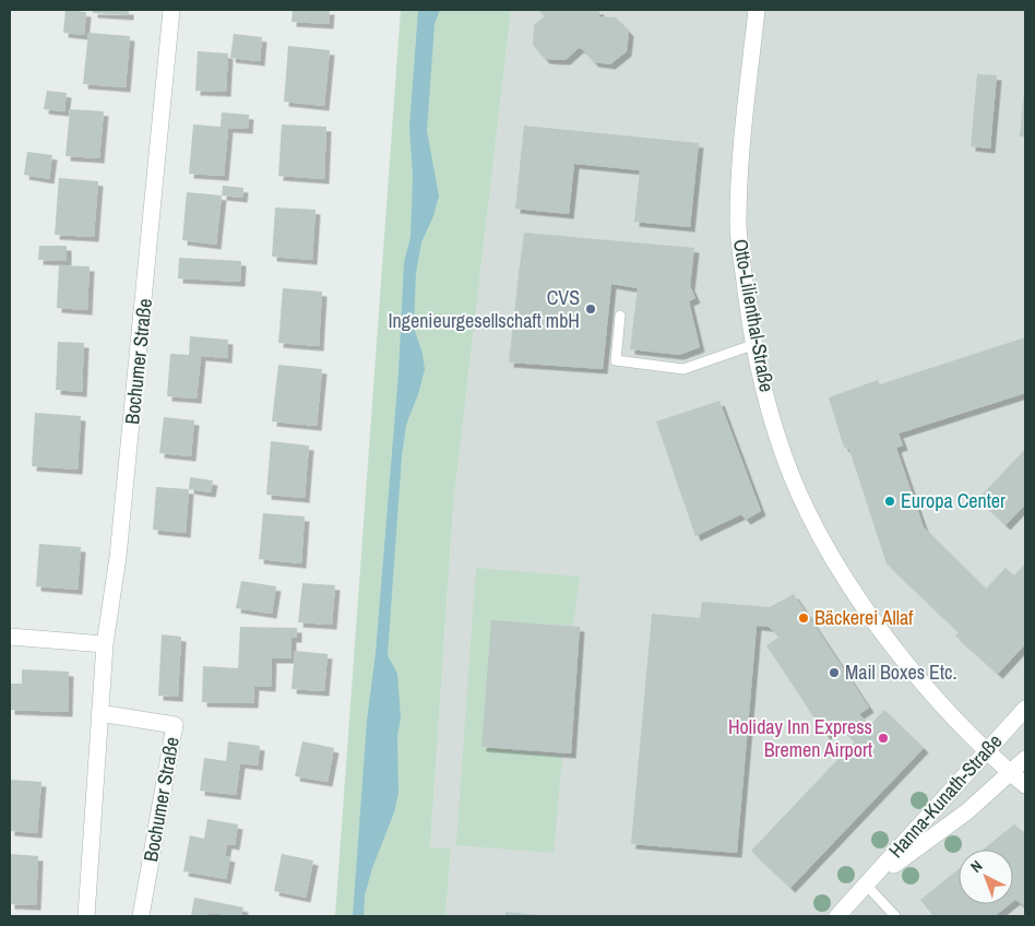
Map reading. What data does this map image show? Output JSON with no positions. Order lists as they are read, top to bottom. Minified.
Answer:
{"streets":{"street":["Otto-Lilienthal-Straße","Bochumer Straße","Hanna-Kunath-Straße"]},"crossings":[["Otto-Lilienthal-Straße","Hanna-Kunath-Straße"]],"places":["CVS Ingenieurgesellschaft mbH","Europa Center","Bäckerei Allaf","Mail Boxes Etc.","Holiday Inn Express Bremen Airport"],"north":"top left"}
